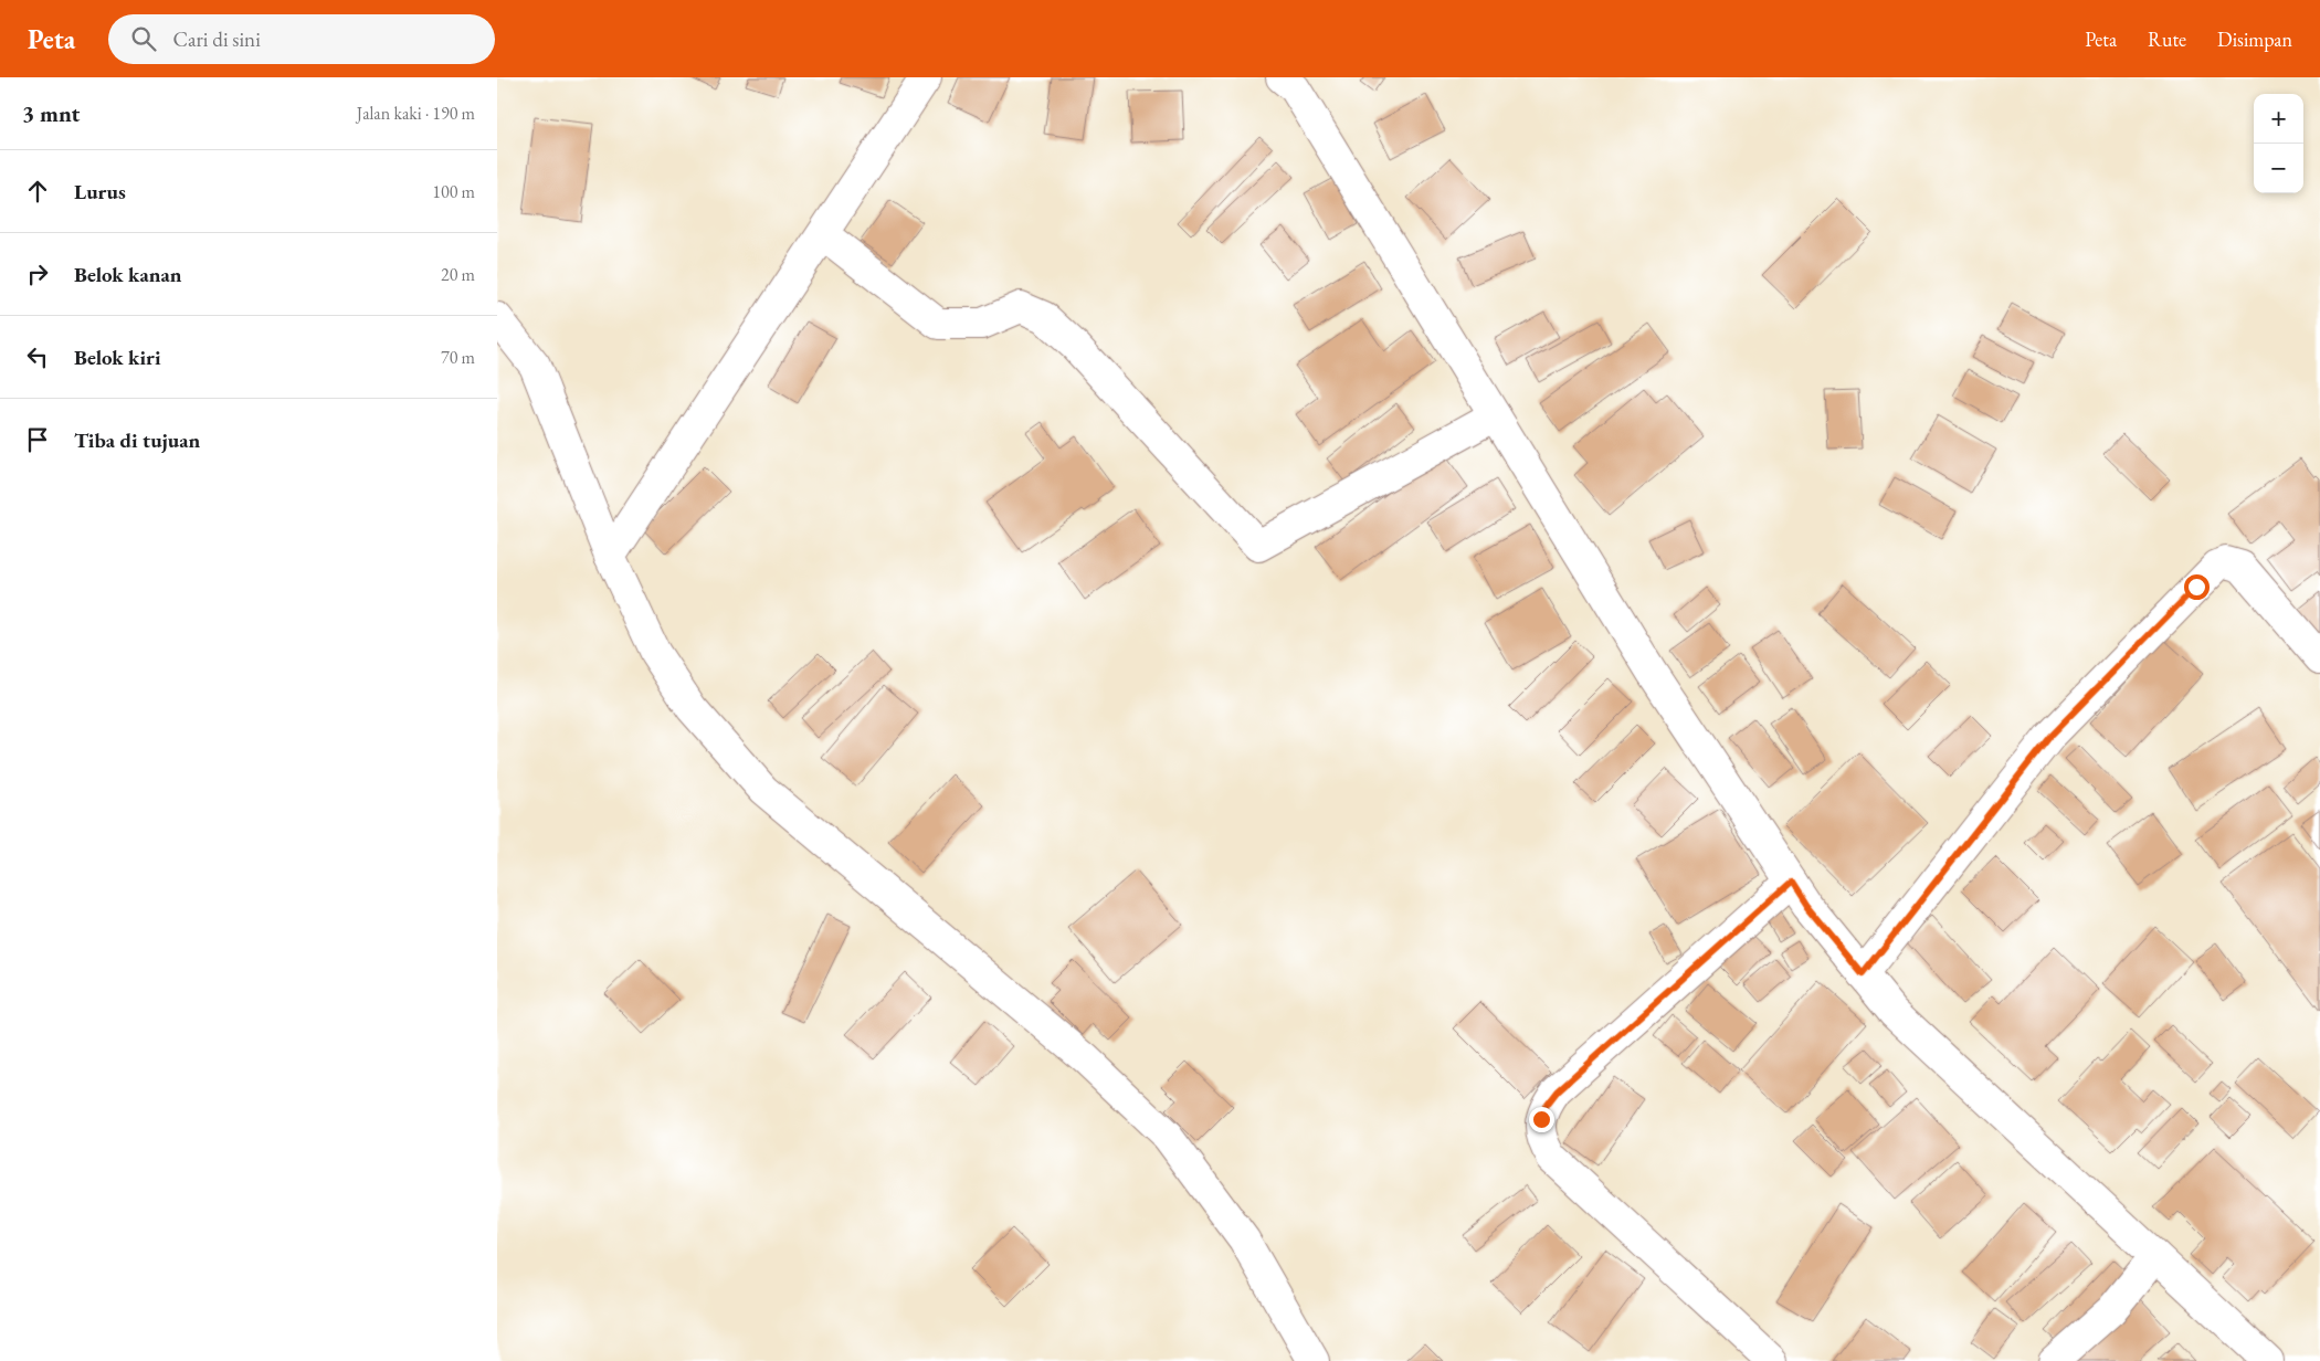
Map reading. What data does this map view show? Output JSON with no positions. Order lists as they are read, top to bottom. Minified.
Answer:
{"page":{"header":"Peta","search":"Cari di sini","nav":["Peta","Rute","Disimpan"],"heading":["3 mnt","Jalan kaki · 190 m"],"map_buttons":["+","−"],"list":[["Lurus","100 m"],["Belok kanan","20 m"],["Belok kiri","70 m"],"Tiba di tujuan"]}}
